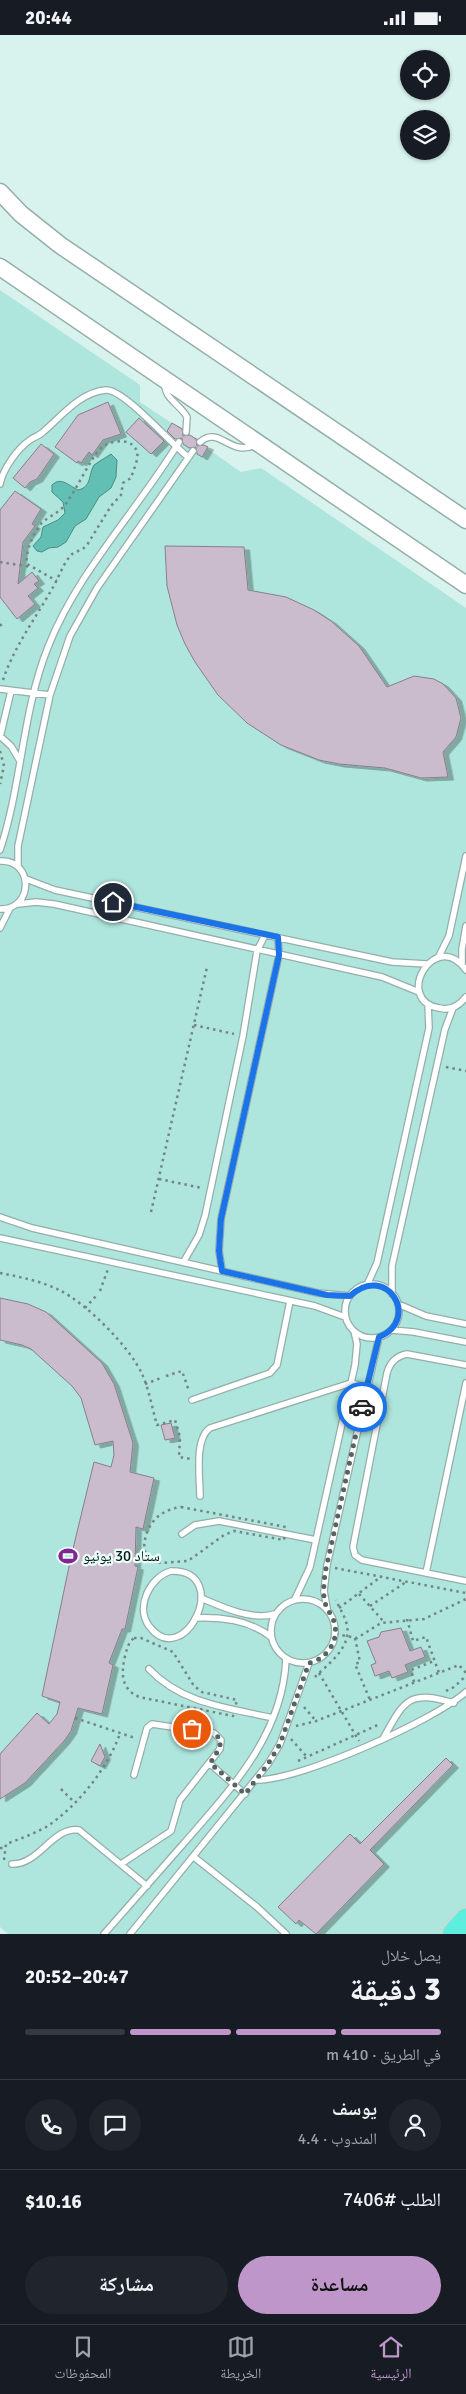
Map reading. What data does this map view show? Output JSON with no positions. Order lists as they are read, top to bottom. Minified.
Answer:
{"places":{"sports":["ستاد 30 يونيو"]},"page":{"status":"20:44","heading":["3 دقيقة","يصل خلال","20:47–20:52"],"panel":["يوسف","المندوب · 4.4","الطلب #7406","$10.16"],"bar":"في الطريق · 410 m","buttons":["مساعدة","مشاركة"],"tabs":["الرئيسية","الخريطة","المحفوظات"]}}
